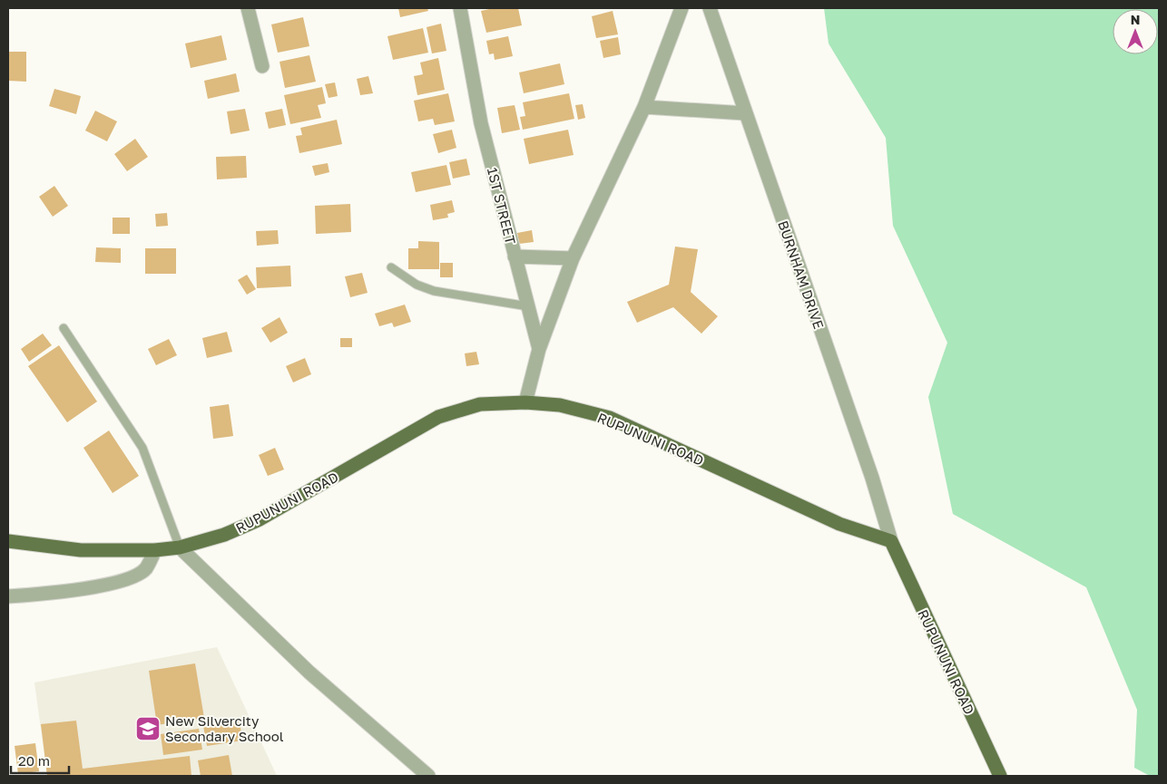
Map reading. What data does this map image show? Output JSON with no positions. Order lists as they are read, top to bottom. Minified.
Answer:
{"streets":{"main road":["RUPUNUNI ROAD"],"street":["1ST STREET","BURNHAM DRIVE"]},"crossings":[["1ST STREET","RUPUNUNI ROAD"],["BURNHAM DRIVE","RUPUNUNI ROAD"]],"places":{"school or university":["New Silvercity Secondary School"]},"scale_bar":"20 m","north":"top"}
